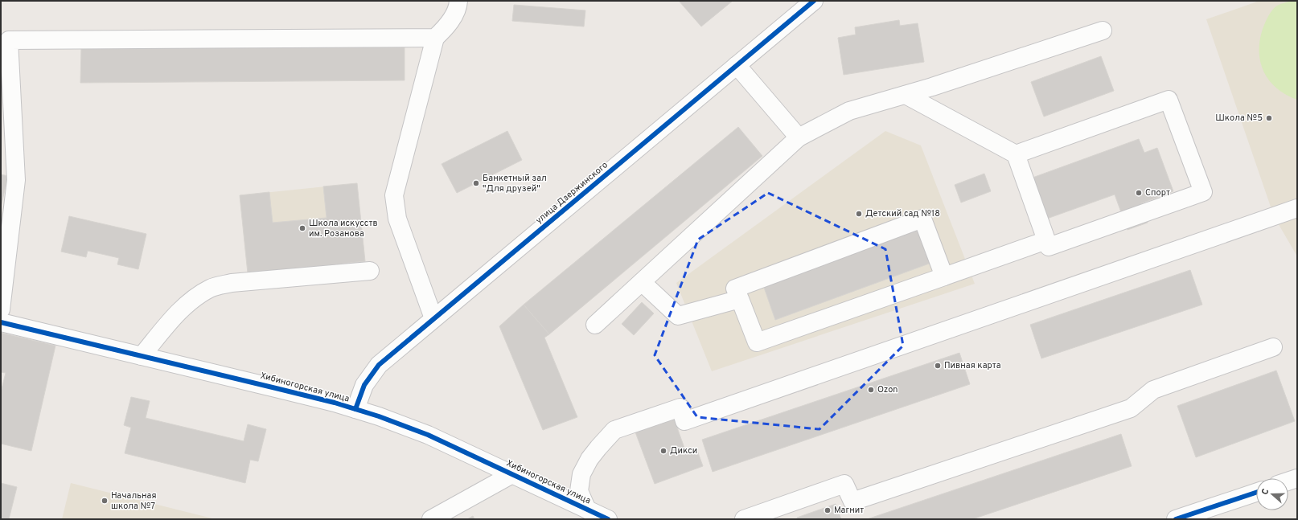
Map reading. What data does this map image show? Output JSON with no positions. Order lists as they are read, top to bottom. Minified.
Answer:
{"streets":{"street":["улица Дзержинского","Хибиногорская улица"]},"crossings":[["улица Дзержинского","Хибиногорская улица"]],"places":["Школа №5","Банкетный зал \"Для друзей\"","Спорт","Детский сад №18","Школа искусств им. Розанова","Пивная карта","Ozon","Дикси","Начальная школа №7","Магнит"],"north":"left"}
